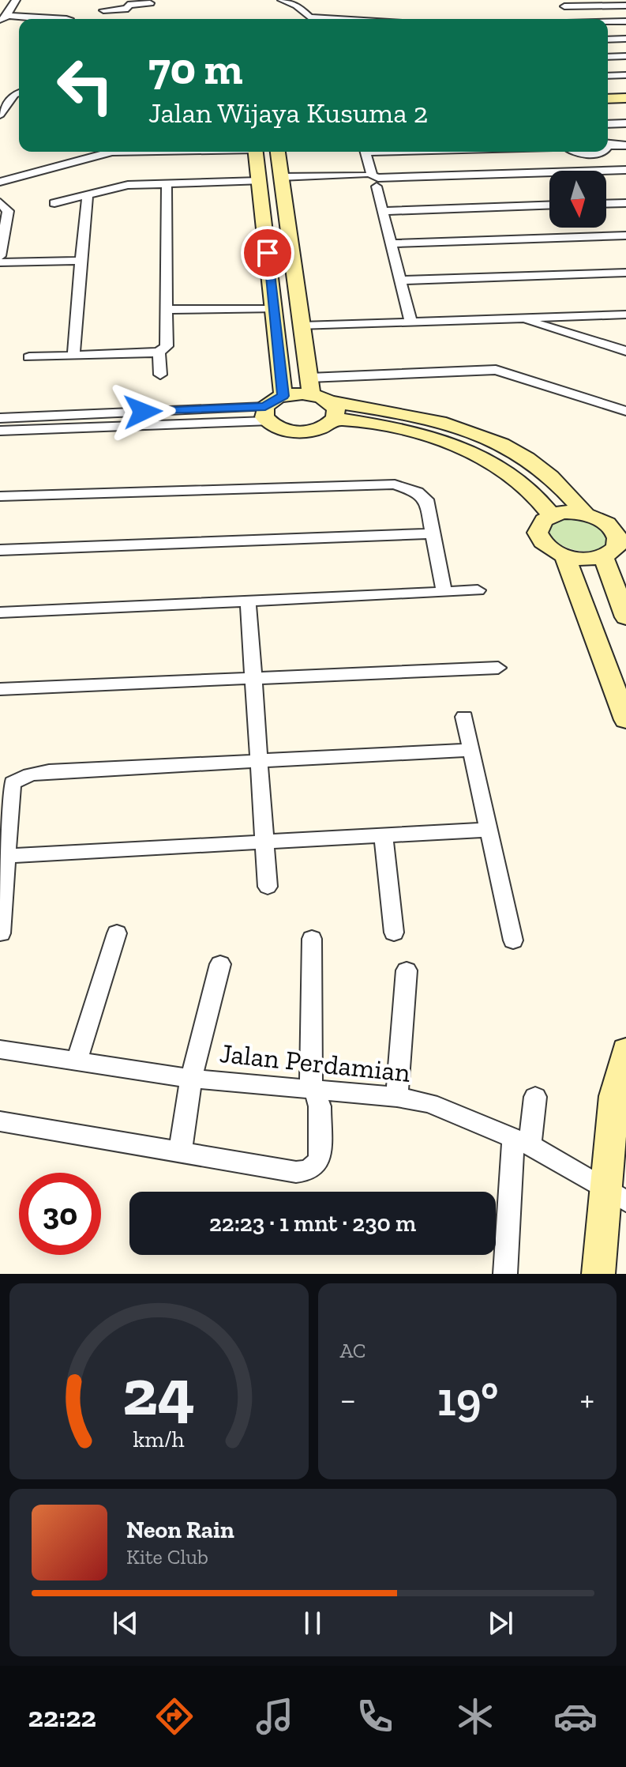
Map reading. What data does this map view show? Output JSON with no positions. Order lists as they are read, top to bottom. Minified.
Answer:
{"streets":{"street":["Jalan Perdamian"]},"north":"bottom","page":{"turn":["70 m","Jalan Wijaya Kusuma 2"],"limit":"30","trip":"22:23 · 1 mnt · 230 m","tile":"AC","heat":["−","19°","+"],"song":["Neon Rain","Kite Club"],"tabs":"22:22","gauge":["24","km/h"]}}
